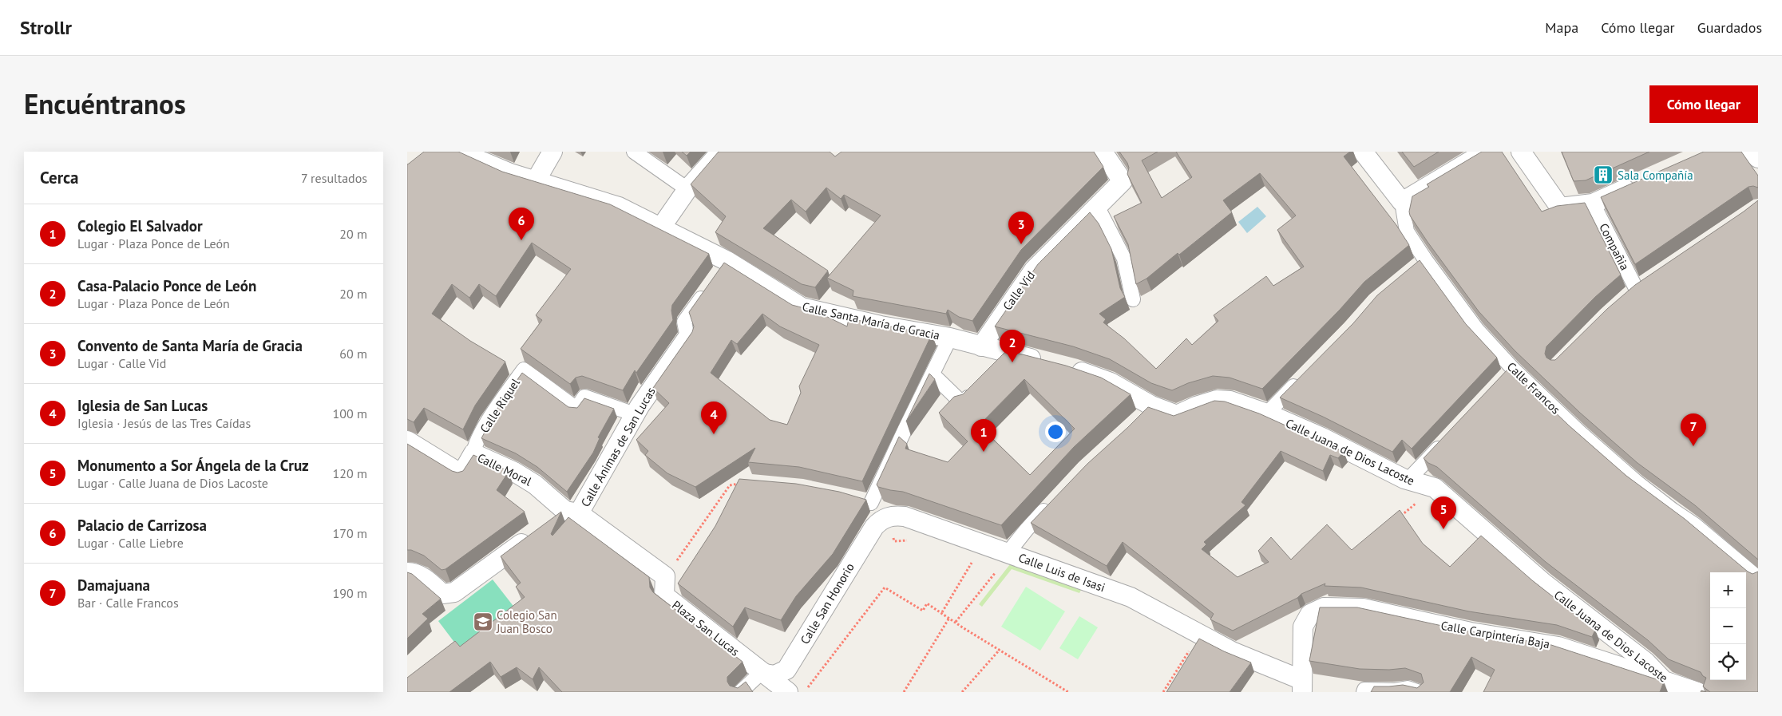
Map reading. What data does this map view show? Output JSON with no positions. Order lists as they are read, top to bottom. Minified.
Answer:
{"streets":{"street":["Compañia","Calle Vid","Calle Santa María de Gracia","Calle Francos","Calle Riquel","Calle Ánimas de San Lucas","Calle Juana de Dios Lacoste","Calle Moral","Calle Luis de Isasi","Calle San Honorio","Plaza San Lucas","Calle Carpintería Baja"]},"crossings":[["Calle Vid","Calle Santa María de Gracia"],["Calle Riquel","Calle Ánimas de San Lucas"],["Calle Riquel","Calle Moral"],["Calle Ánimas de San Lucas","Calle Moral"],["Calle Juana de Dios Lacoste","Calle Carpintería Baja"],["Calle Luis de Isasi","Calle San Honorio"],["Calle Luis de Isasi","Calle Carpintería Baja"],["Calle San Honorio","Plaza San Lucas"]],"places":{"building":["Sala Compañía"],"school or university":["Colegio San Juan Bosco"]},"page":{"header":"Strollr","nav":["Mapa","Cómo llegar","Guardados"],"title":"Encuéntranos","buttons":"Cómo llegar","heading":["Cerca","7 resultados"],"list":[{"mark":"1","name":"Colegio El Salvador","note":"Lugar · Plaza Ponce de León","value":"20 m"},{"mark":"2","name":"Casa-Palacio Ponce de León","note":"Lugar · Plaza Ponce de León","value":"20 m"},{"mark":"3","name":"Convento de Santa María de Gracia","note":"Lugar · Calle Vid","value":"60 m"},{"mark":"4","name":"Iglesia de San Lucas","note":"Iglesia · Jesús de las Tres Caídas","value":"100 m"},{"mark":"5","name":"Monumento a Sor Ángela de la Cruz","note":"Lugar · Calle Juana de Dios Lacoste","value":"120 m"},{"mark":"6","name":"Palacio de Carrizosa","note":"Lugar · Calle Liebre","value":"170 m"},{"mark":"7","name":"Damajuana","note":"Bar · Calle Francos","value":"190 m"}],"pins":["6","3","2","4","7","1","5"],"map_buttons":["+","−"]}}
